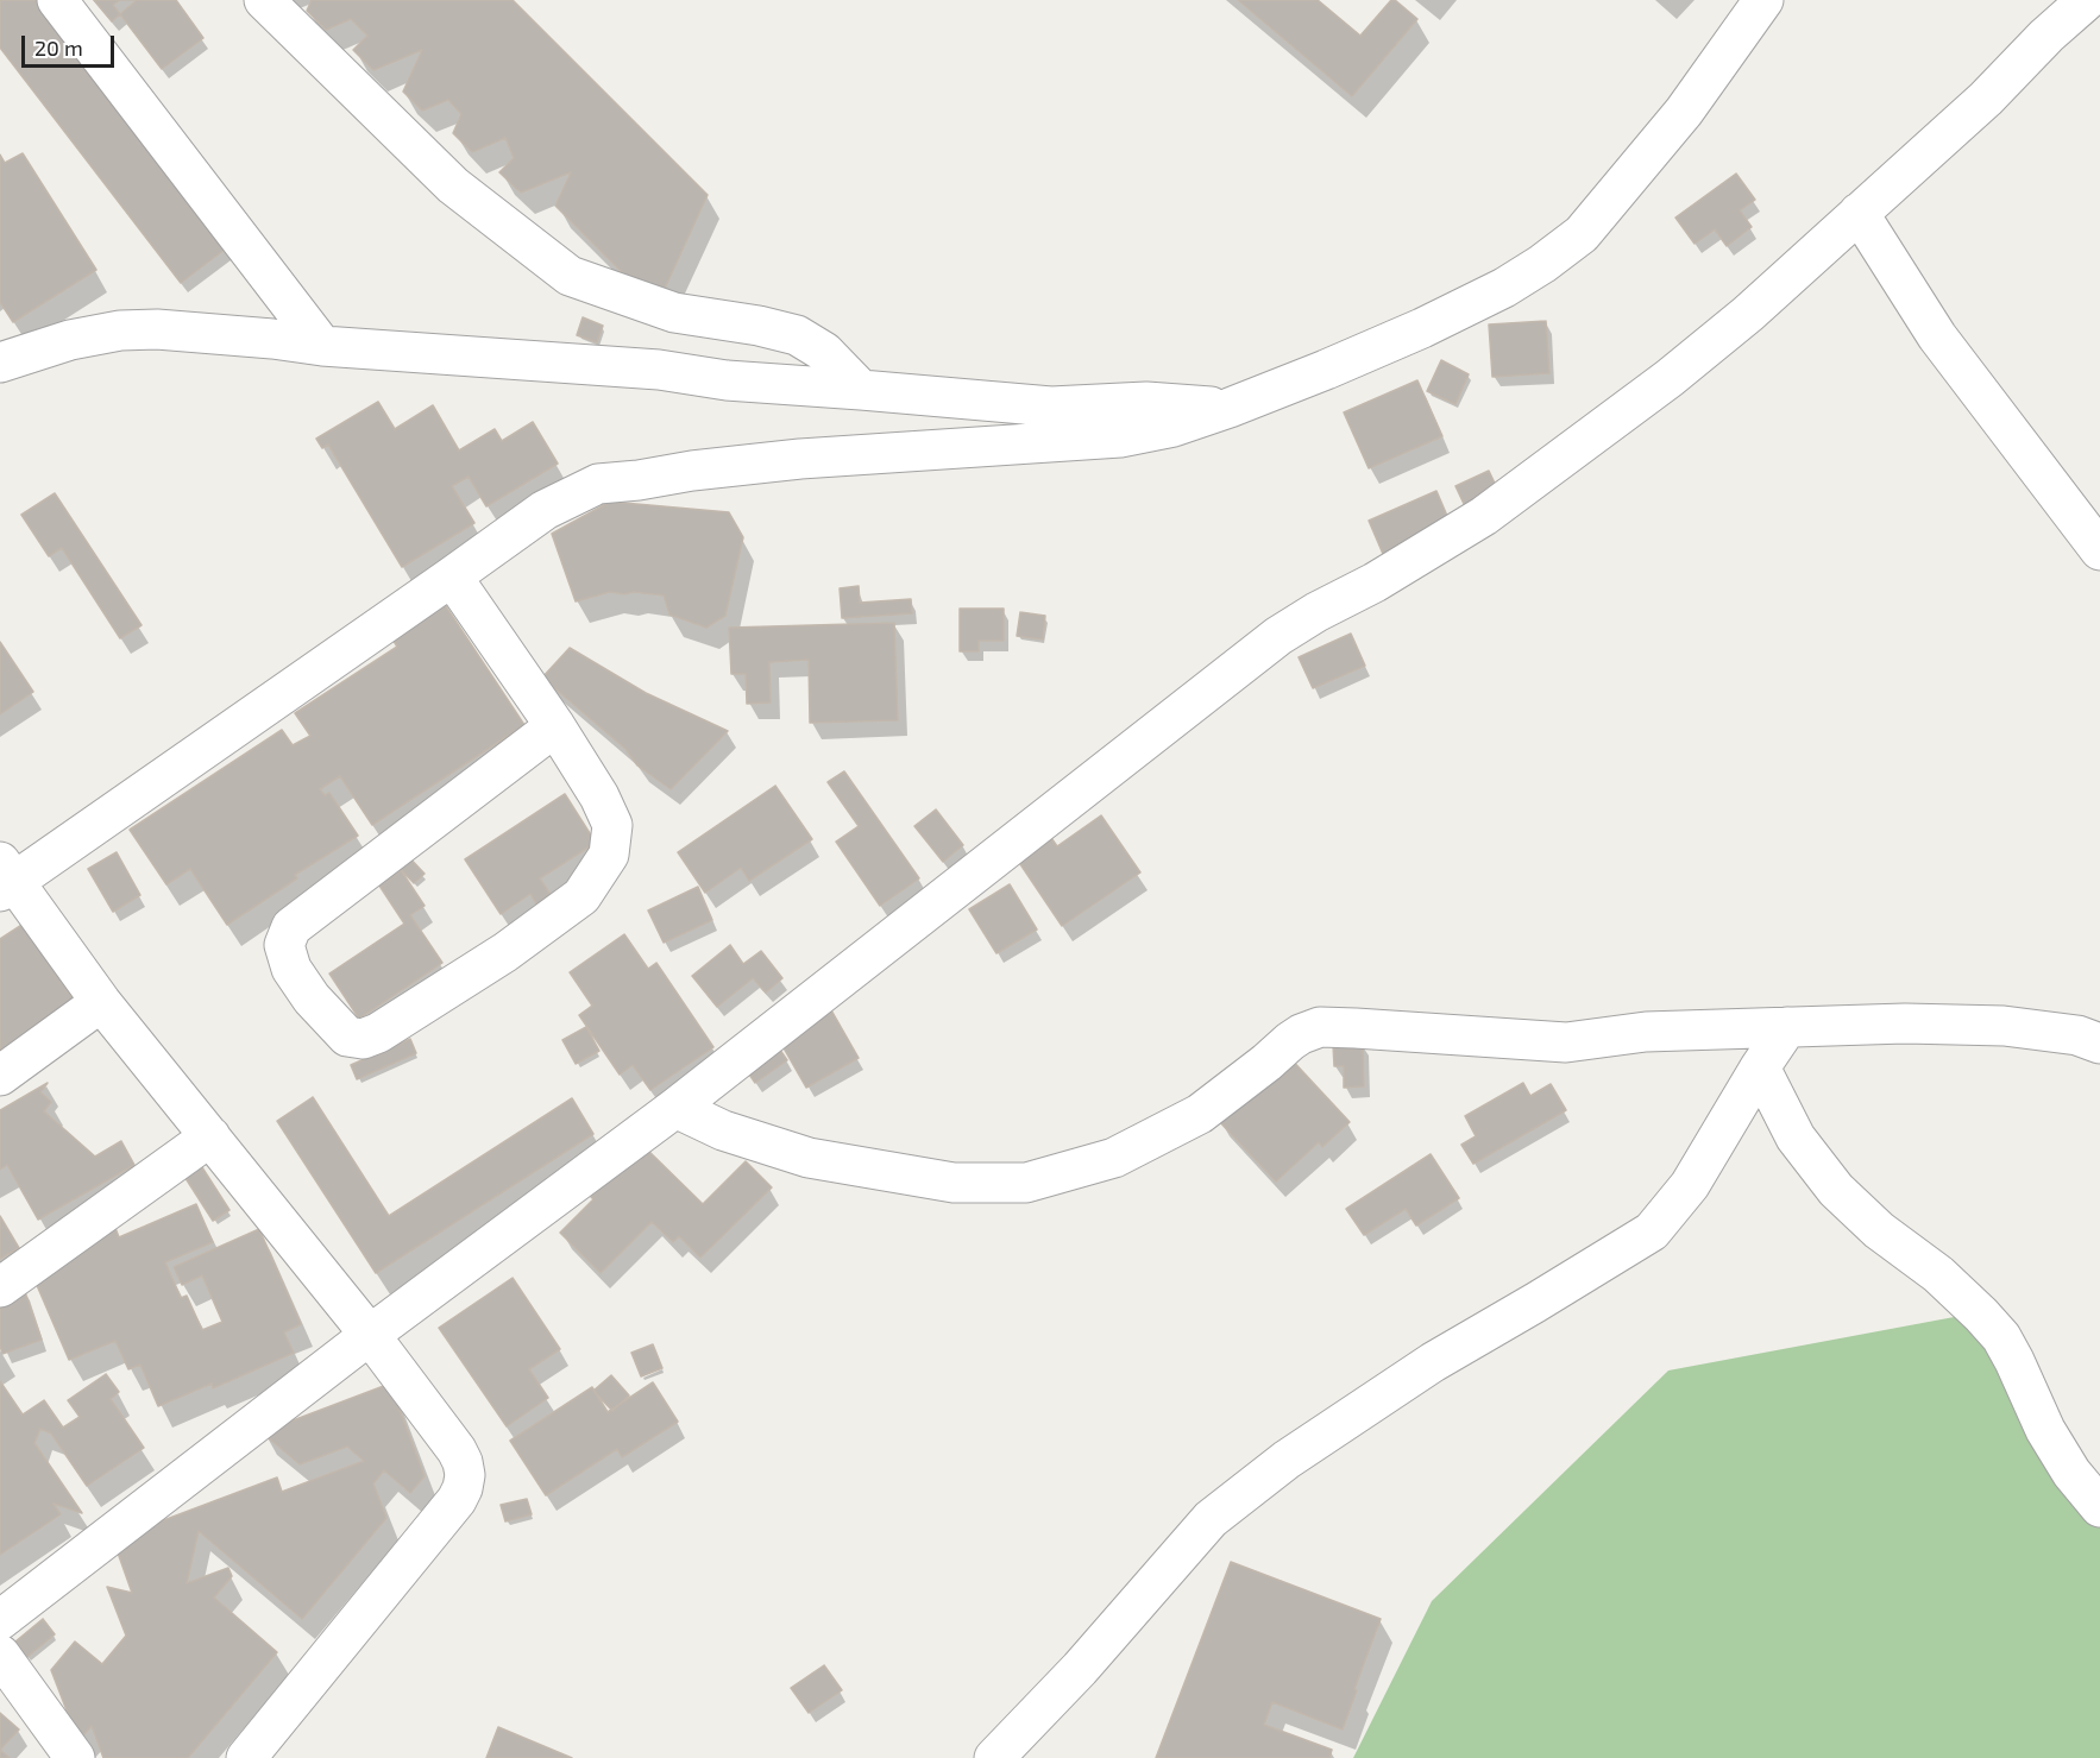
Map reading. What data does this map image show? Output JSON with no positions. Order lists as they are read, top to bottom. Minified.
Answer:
{"scale_bar":"20 m"}
